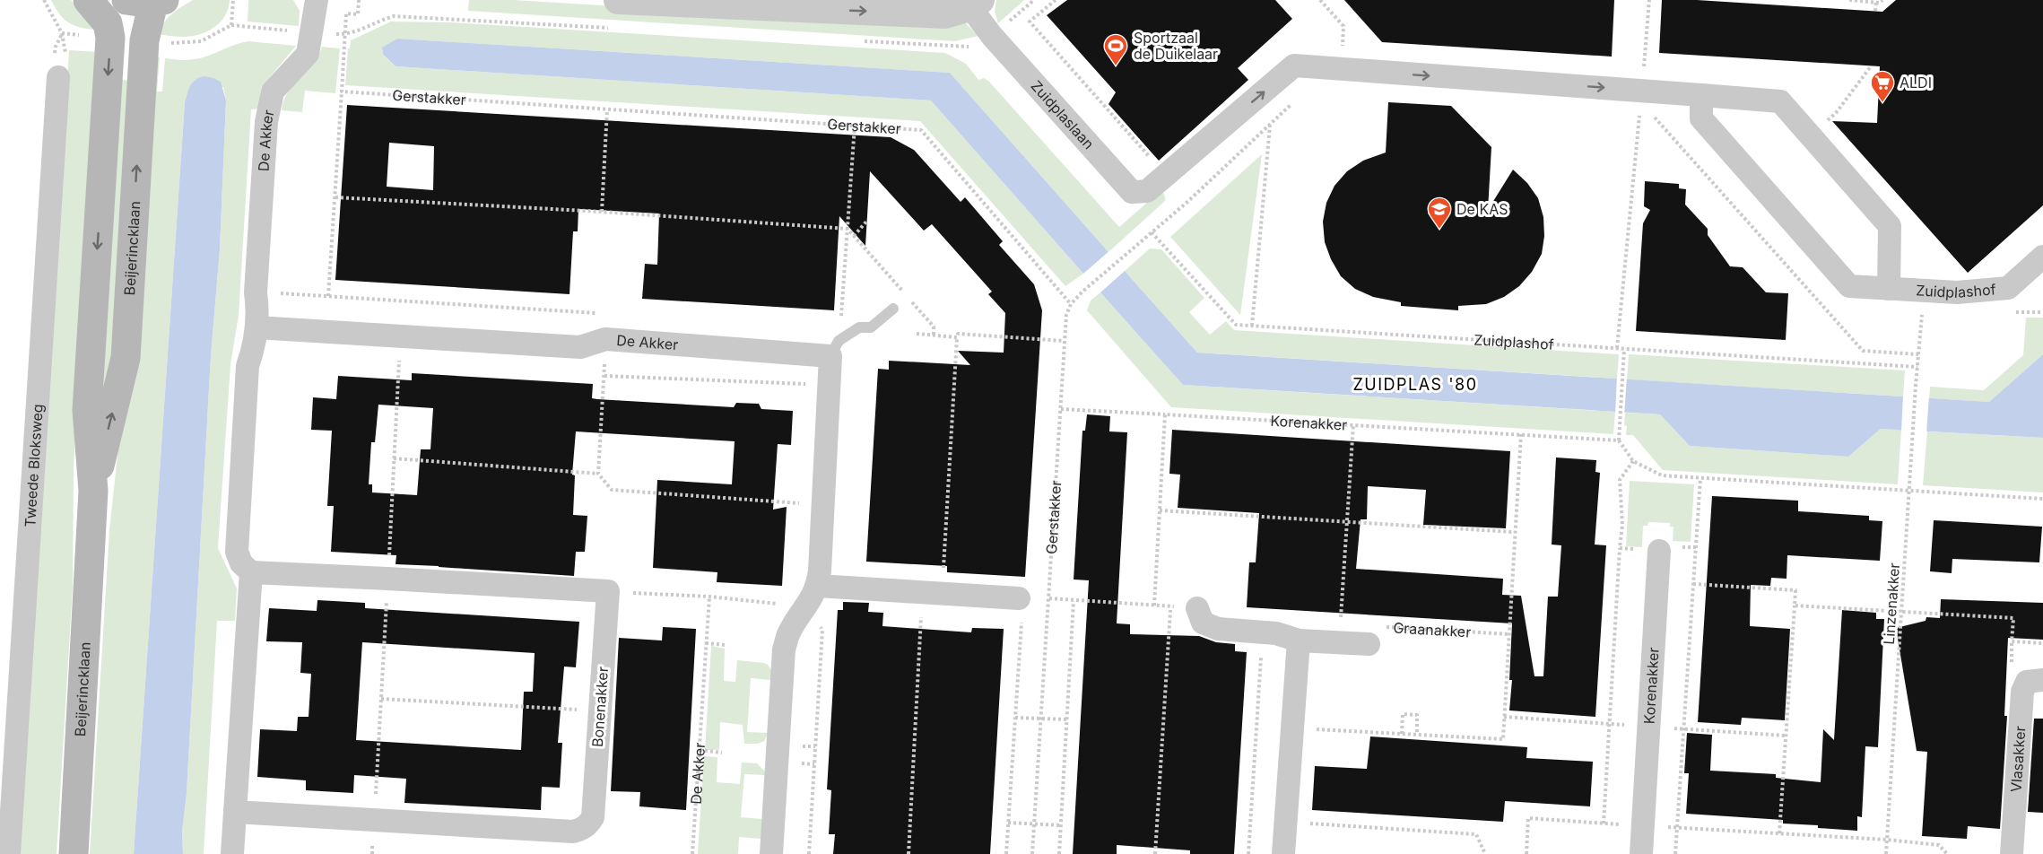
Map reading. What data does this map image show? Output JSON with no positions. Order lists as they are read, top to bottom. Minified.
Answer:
{"streets":{"main road":["Beijerincklaan"],"street":["Zuidplaslaan","De Akker","Zuidplashof","Korenakker","Tweede Bloksweg","Bonenakker","Vlasakker"],"path":["Gerstakker","Linzenakker","Graanakker"]},"crossings":[["Gerstakker","Korenakker"],["De Akker","Bonenakker"],["Zuidplashof","Linzenakker"]],"one_way":["Zuidplaslaan"],"districts":["ZUIDPLAS '80"],"places":{"sports":["Sportzaal de Duikelaar"],"supermarket":["ALDI"],"school or university":["De KAS"]}}
